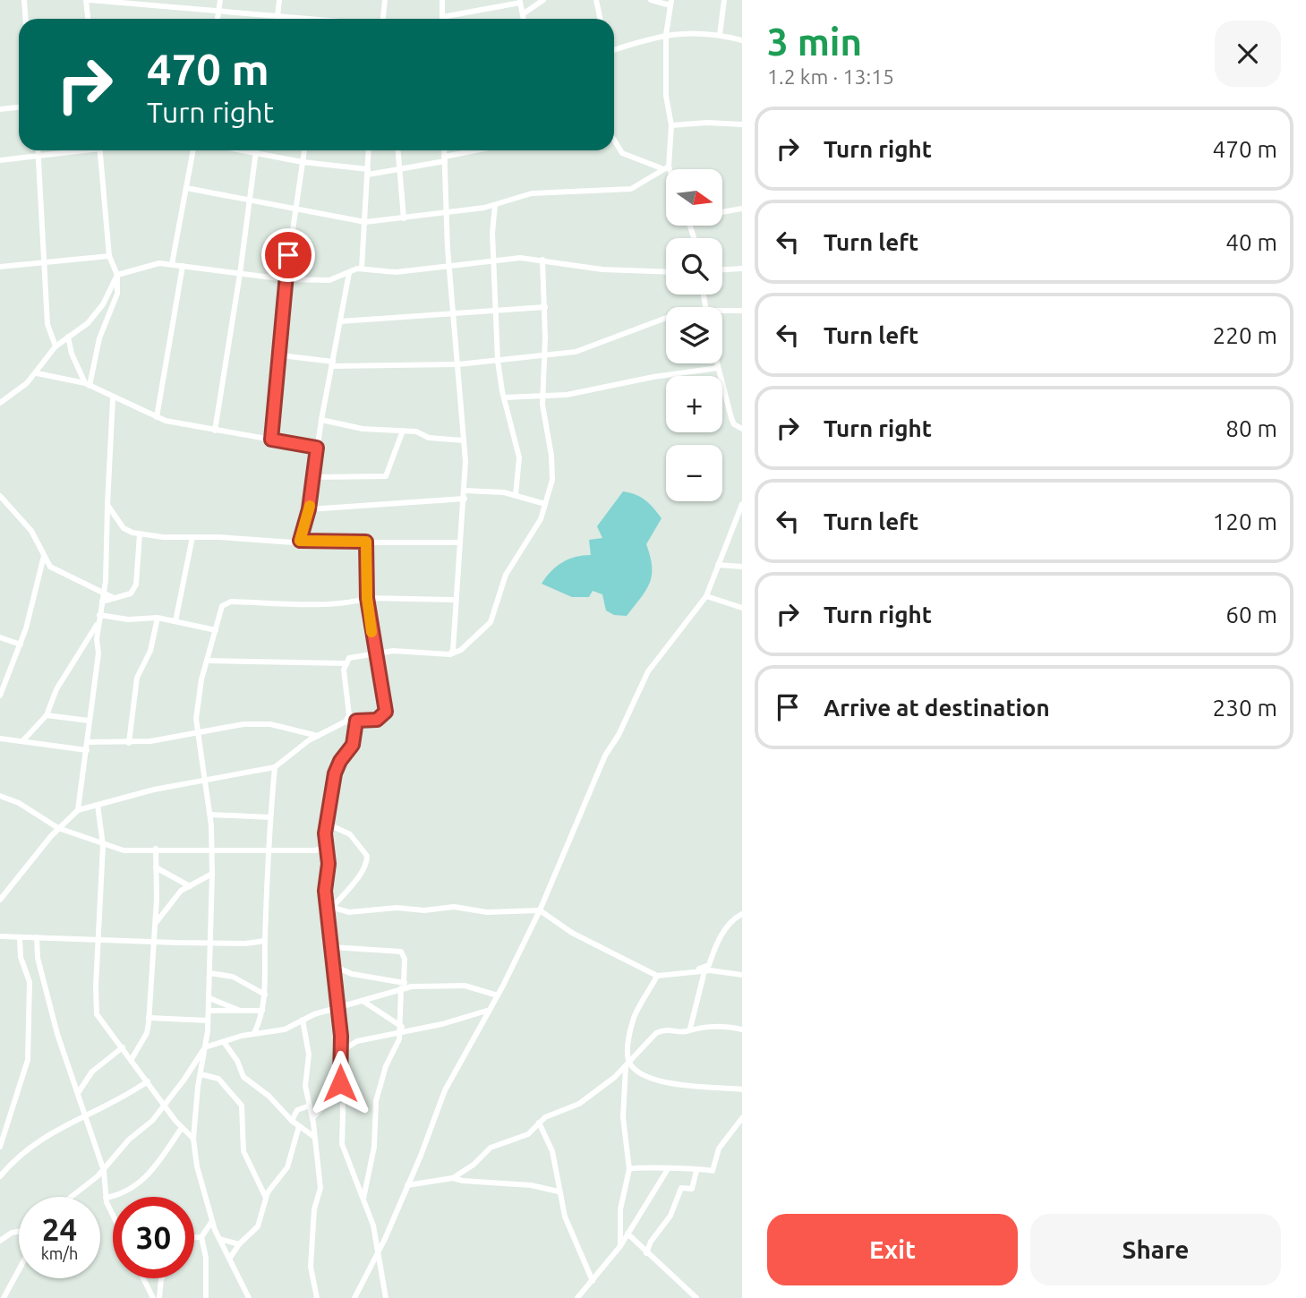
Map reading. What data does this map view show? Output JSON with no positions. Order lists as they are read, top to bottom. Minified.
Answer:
{"north":"right","page":{"heading":["3 min","1.2 km · 13:15"],"turn":["470 m","Turn right"],"list":[{"name":"Turn right","value":"470 m"},{"name":"Turn left","value":"40 m"},{"name":"Turn left","value":"220 m"},{"name":"Turn right","value":"80 m"},{"name":"Turn left","value":"120 m"},{"name":"Turn right","value":"60 m"},{"name":"Arrive at destination","value":"230 m"}],"map_buttons":["+","−"],"speed":"24 km/h","limit":"30","buttons":["Exit","Share"]}}
